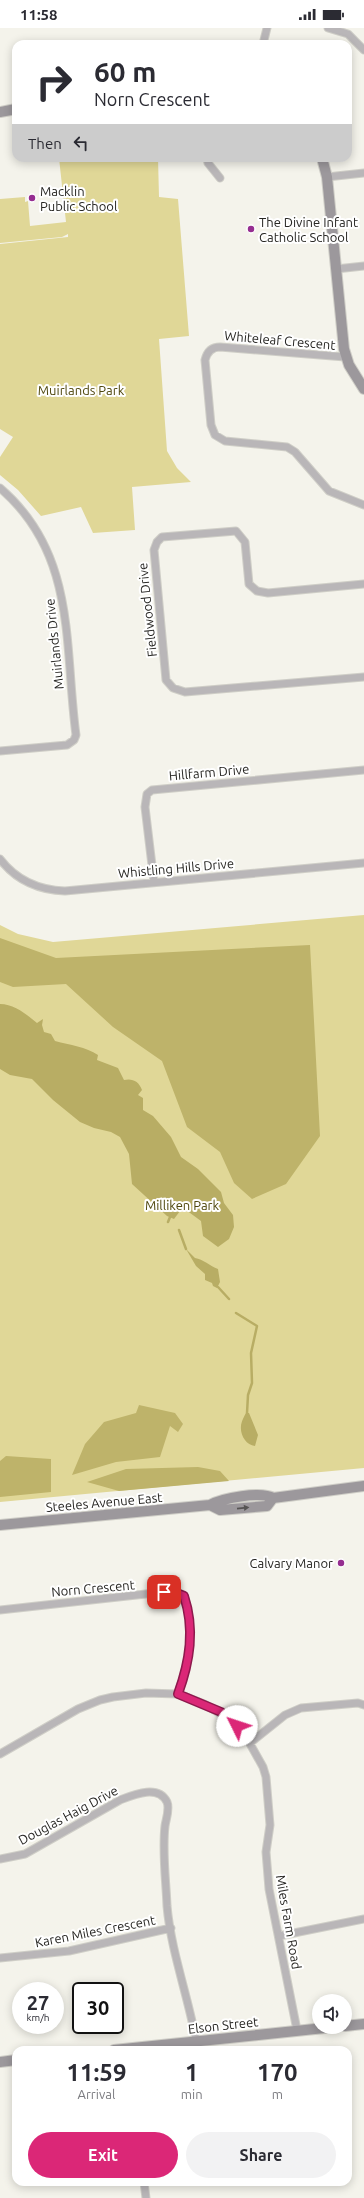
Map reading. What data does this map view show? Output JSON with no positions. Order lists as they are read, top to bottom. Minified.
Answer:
{"streets":{"street":["Whiteleaf Crescent","Fieldwood Drive","Muirlands Drive","Hillfarm Drive","Whistling Hills Drive","Steeles Avenue East","Norn Crescent","Douglas Haig Drive","Miles Farm Road","Karen Miles Crescent","Elson Street"]},"crossings":[["Hillfarm Drive","Whistling Hills Drive"],["Norn Crescent","Miles Farm Road"],["Douglas Haig Drive","Karen Miles Crescent"],["Douglas Haig Drive","Elson Street"],["Miles Farm Road","Elson Street"]],"parks":["Muirlands Park","Milliken Park"],"places":["Macklin Public School","The Divine Infant Catholic School","Calvary Manor"],"page":{"status":"11:58","turn":["60 m","Norn Crescent"],"then":"Then","speed":"27 km/h","limit":"30","eta":["11:59","Arrival","1","min","170","m"],"buttons":["Exit","Share"]}}
